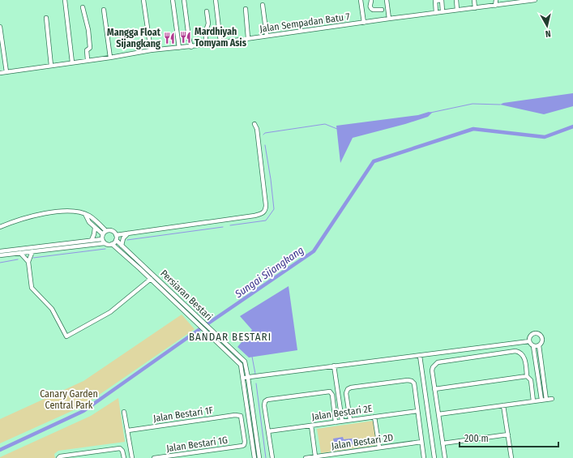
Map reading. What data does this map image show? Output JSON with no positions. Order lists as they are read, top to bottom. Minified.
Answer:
{"streets":{"street":["Jalan Sempadan Batu 7","Persiaran Bestari","Jalan Bestari 2E","Jalan Bestari 1F","Jalan Bestari 2D","Jalan Bestari 1G"]},"crossings":[["Jalan Bestari 1F","Jalan Bestari 1G"]],"districts":["BANDAR BESTARI"],"water":["Sungai Sijangkang"],"parks":["Canary Garden Central Park"],"places":{"restaurant":["Mardhiyah Tomyam Asis","Mangga Float Sijangkang"]},"scale_bar":"200 m","north":"bottom"}
